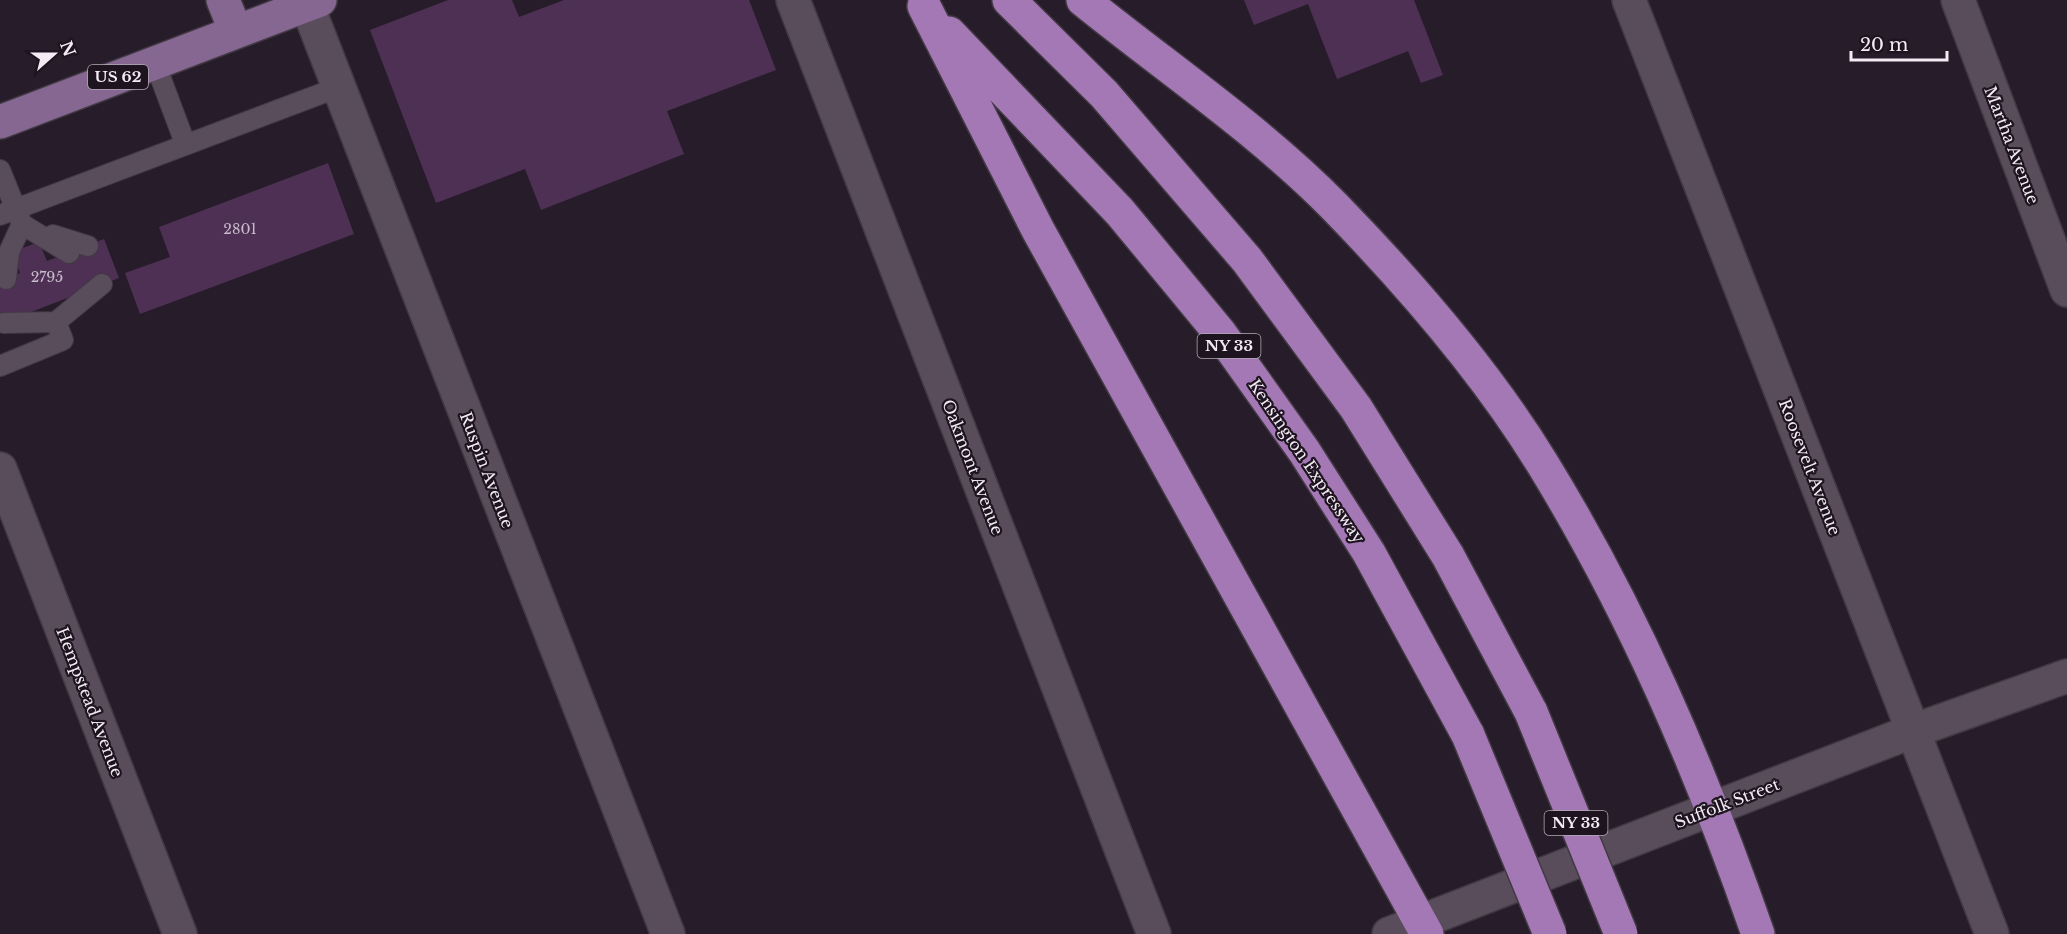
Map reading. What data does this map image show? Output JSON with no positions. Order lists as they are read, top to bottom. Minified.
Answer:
{"streets":{"highway":["NY 33","Kensington Expressway"],"main road":["US 62"],"street":["Martha Avenue","Oakmont Avenue","Roosevelt Avenue","Ruspin Avenue","Hempstead Avenue","Suffolk Street"]},"crossings":[["US 62","Ruspin Avenue"],["Roosevelt Avenue","Suffolk Street"]],"house_numbers":["2801","2795"],"scale_bar":"20 m","north":"right"}
